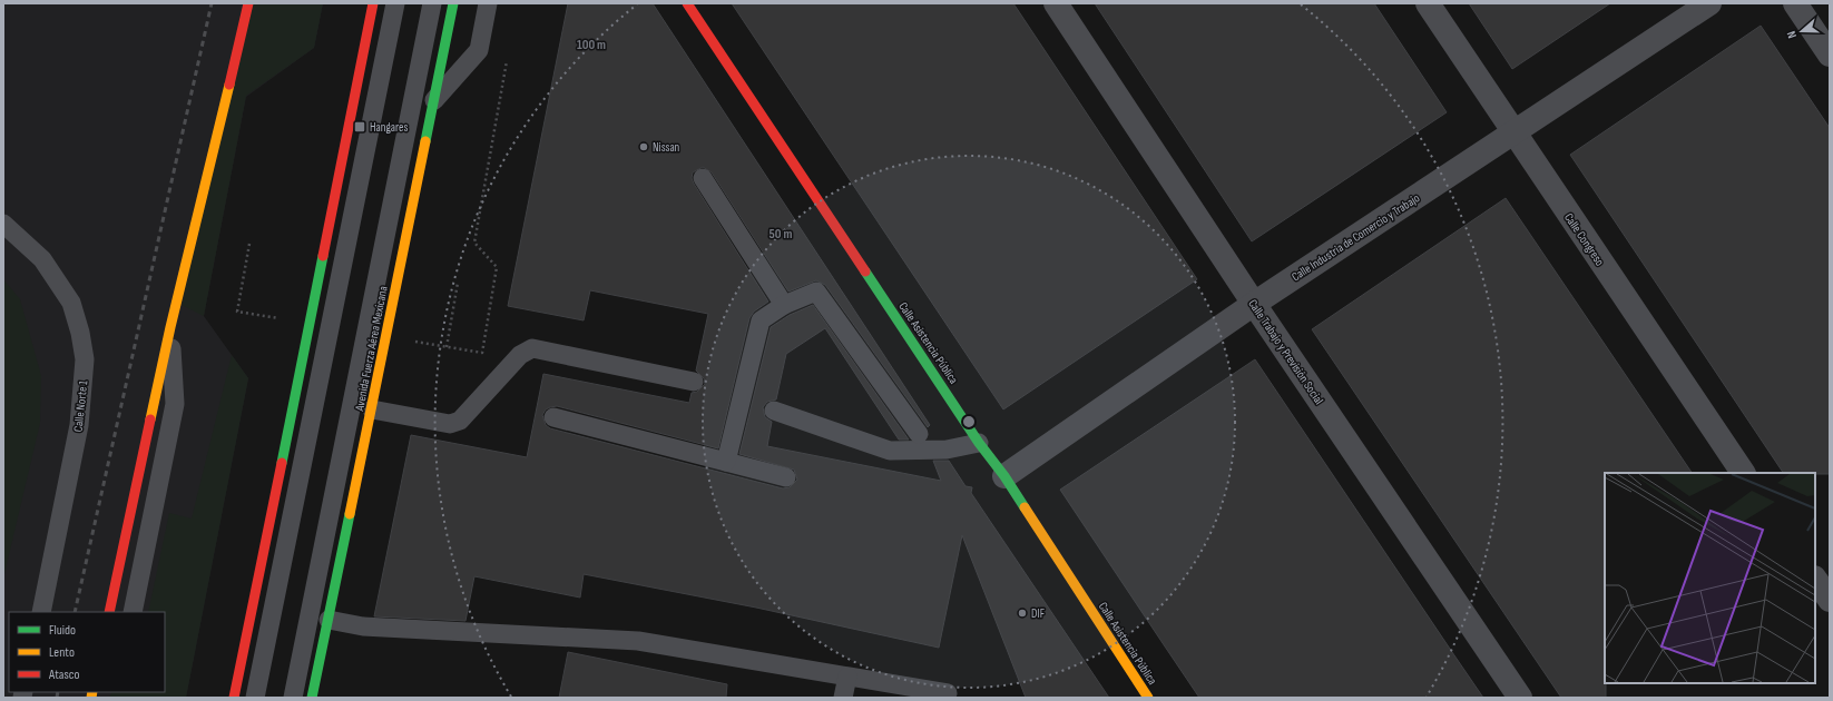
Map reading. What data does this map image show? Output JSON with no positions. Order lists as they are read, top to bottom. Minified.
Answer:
{"streets":{"street":["Calle Industria de Comercio y Trabajo","Calle Congreso","Calle Asistencia Pública","Avenida Fuerza Aérea Mexicana","Calle Trabajo y Previsión Social"],"lane":["Calle Norte 1"]},"crossings":[["Calle Industria de Comercio y Trabajo","Calle Congreso"],["Calle Industria de Comercio y Trabajo","Calle Asistencia Pública"],["Calle Industria de Comercio y Trabajo","Calle Trabajo y Previsión Social"]],"places":{"transit":["Hangares"],"other":["Nissan","DIF"]},"legend":["Fluido","Lento","Atasco"],"north":"left","rings":["100 m","50 m"]}
